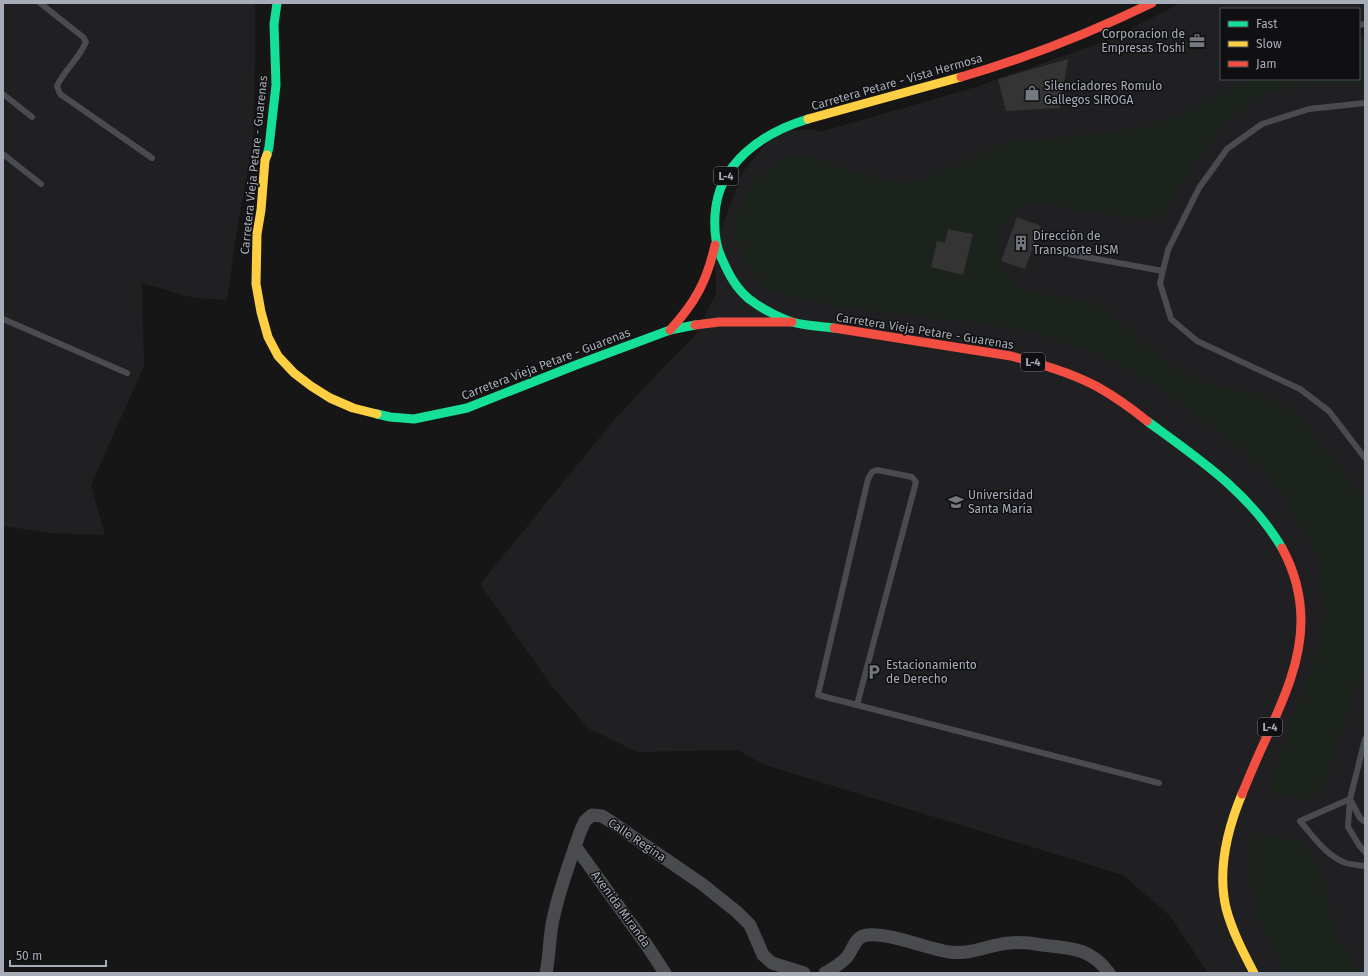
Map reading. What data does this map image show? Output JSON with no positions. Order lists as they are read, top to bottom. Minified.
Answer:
{"streets":{"main road":["Carretera Petare - Vista Hermosa","Carretera Vieja Petare - Guarenas","L-4"],"street":["Calle Regina","Avenida Miranda"]},"crossings":[["Carretera Petare - Vista Hermosa","L-4"],["Carretera Vieja Petare - Guarenas","L-4"],["Calle Regina","Avenida Miranda"]],"places":{"office":["Corporacion de Empresas Toshi"],"shop":["Silenciadores Romulo Gallegos SIROGA"],"building":["Dirección de Transporte USM"],"school or university":["Universidad Santa María"],"parking":["Estacionamiento de Derecho"]},"legend":["Fast","Slow","Jam"],"scale_bar":"50 m"}
